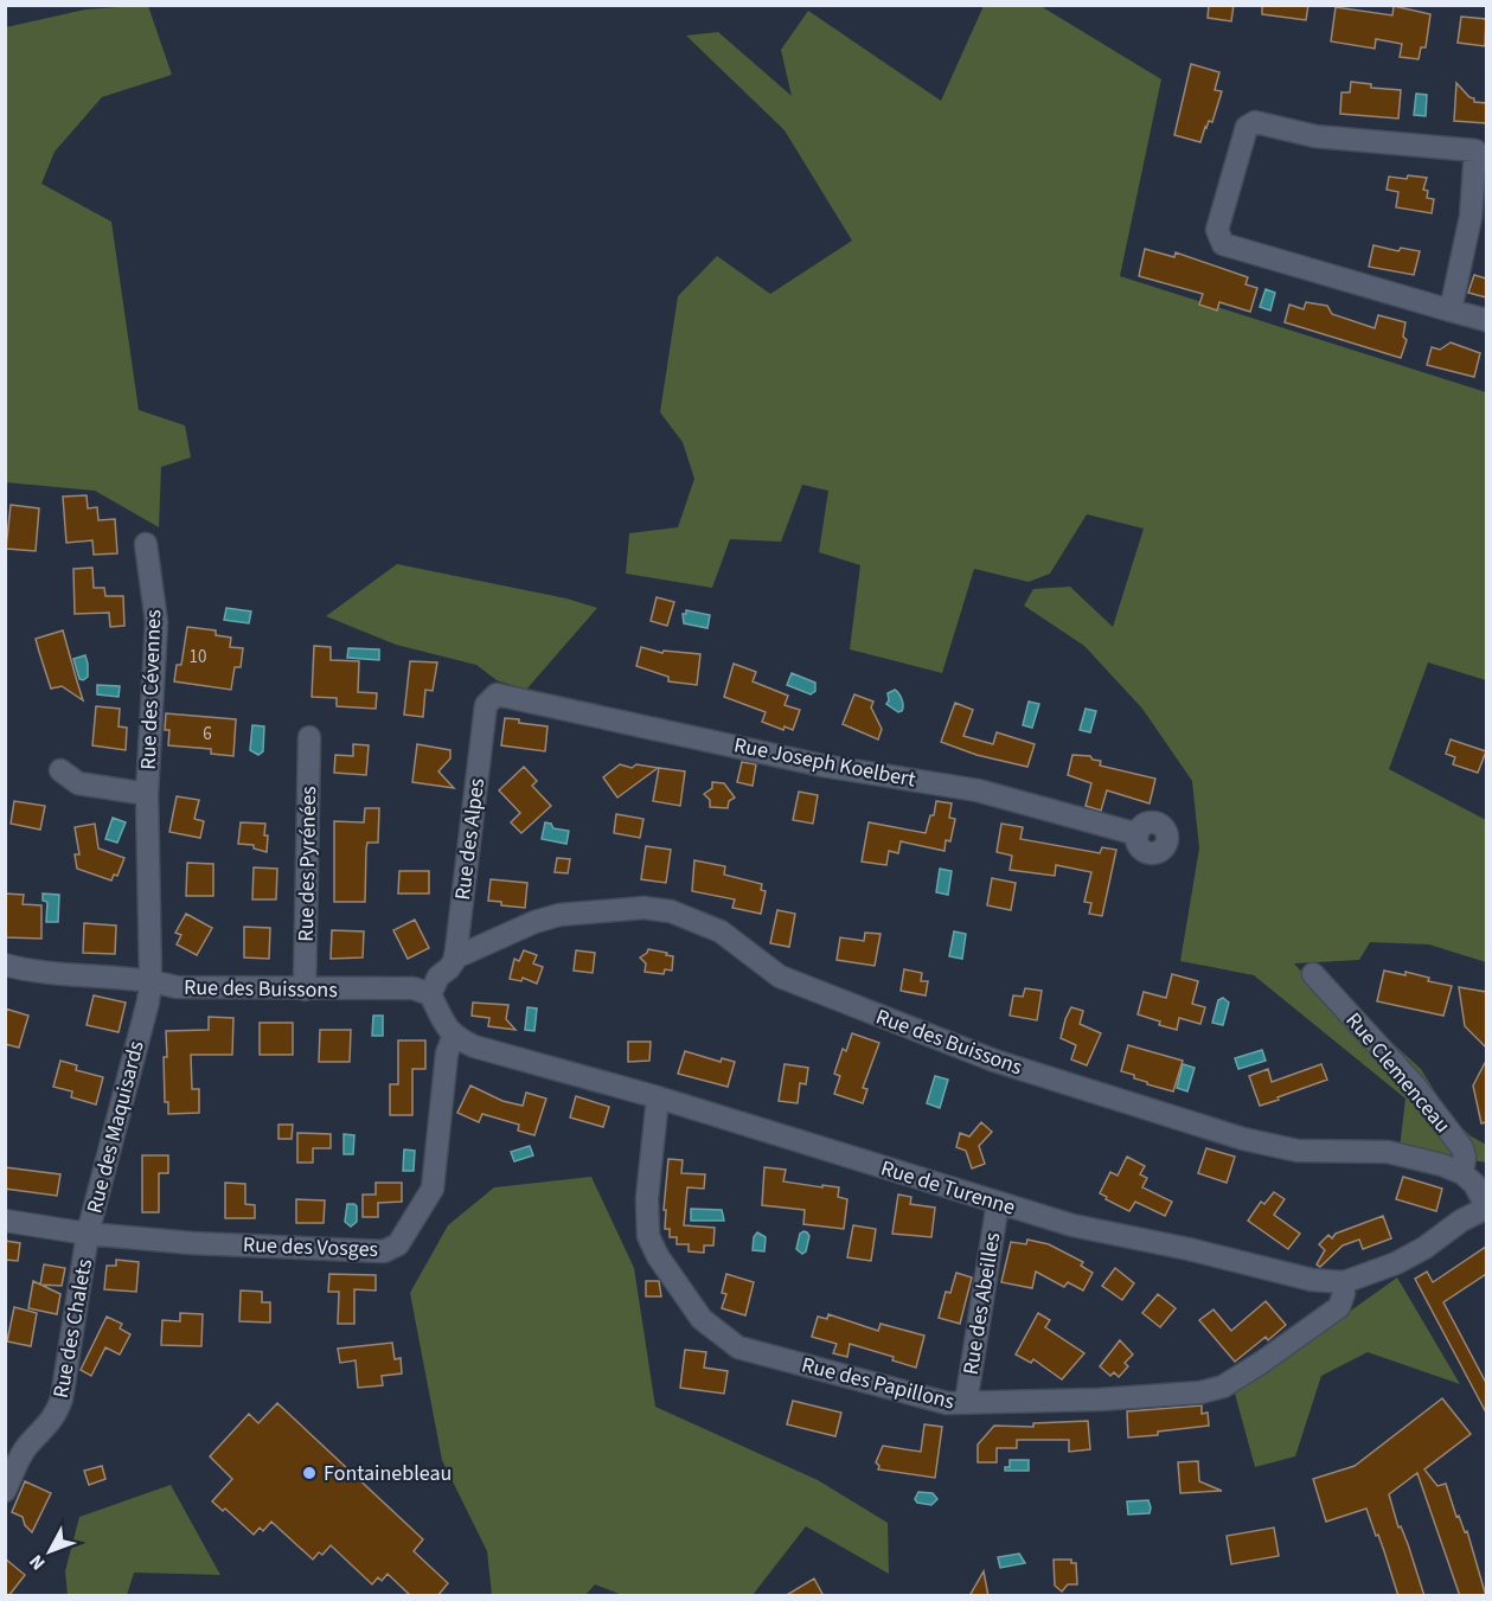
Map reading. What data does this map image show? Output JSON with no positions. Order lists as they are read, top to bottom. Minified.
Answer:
{"streets":{"street":["Rue des Cévennes","Rue Joseph Koelbert","Rue des Alpes","Rue des Pyrénées","Rue des Buissons","Rue Clemenceau","Rue des Maquisards","Rue de Turenne","Rue des Vosges","Rue des Abeilles","Rue des Chalets","Rue des Papillons"]},"crossings":[["Rue des Cévennes","Rue des Buissons"],["Rue des Cévennes","Rue des Maquisards"],["Rue Joseph Koelbert","Rue des Alpes"],["Rue des Alpes","Rue des Buissons"],["Rue des Pyrénées","Rue des Buissons"],["Rue des Buissons","Rue Clemenceau"],["Rue des Buissons","Rue des Maquisards"],["Rue Clemenceau","Rue de Turenne"],["Rue des Maquisards","Rue des Vosges"],["Rue des Maquisards","Rue des Chalets"],["Rue de Turenne","Rue des Vosges"],["Rue de Turenne","Rue des Abeilles"],["Rue de Turenne","Rue des Papillons"],["Rue des Vosges","Rue des Chalets"],["Rue des Abeilles","Rue des Papillons"]],"places":["Fontainebleau"],"house_numbers":["10","6"],"north":"bottom left"}
